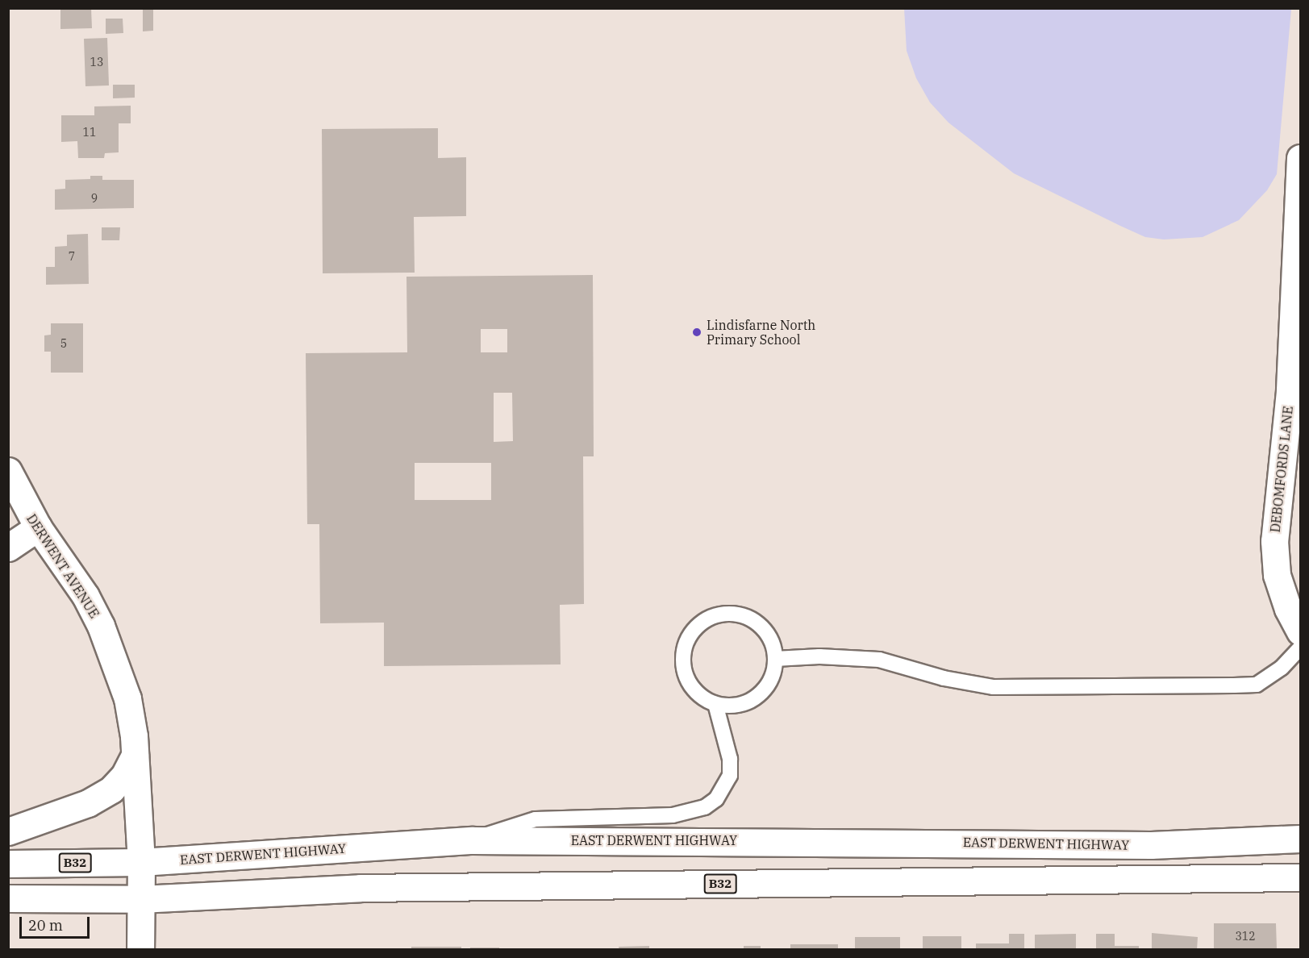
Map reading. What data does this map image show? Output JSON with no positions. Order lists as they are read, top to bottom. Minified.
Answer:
{"streets":{"main road":["DEBOMFORDS LANE","DERWENT AVENUE","EAST DERWENT HIGHWAY","B32"]},"crossings":[["DERWENT AVENUE","EAST DERWENT HIGHWAY"],["DERWENT AVENUE","B32"]],"places":["Lindisfarne North Primary School"],"house_numbers":["13","11","9","7","5","312"],"scale_bar":"20 m"}
